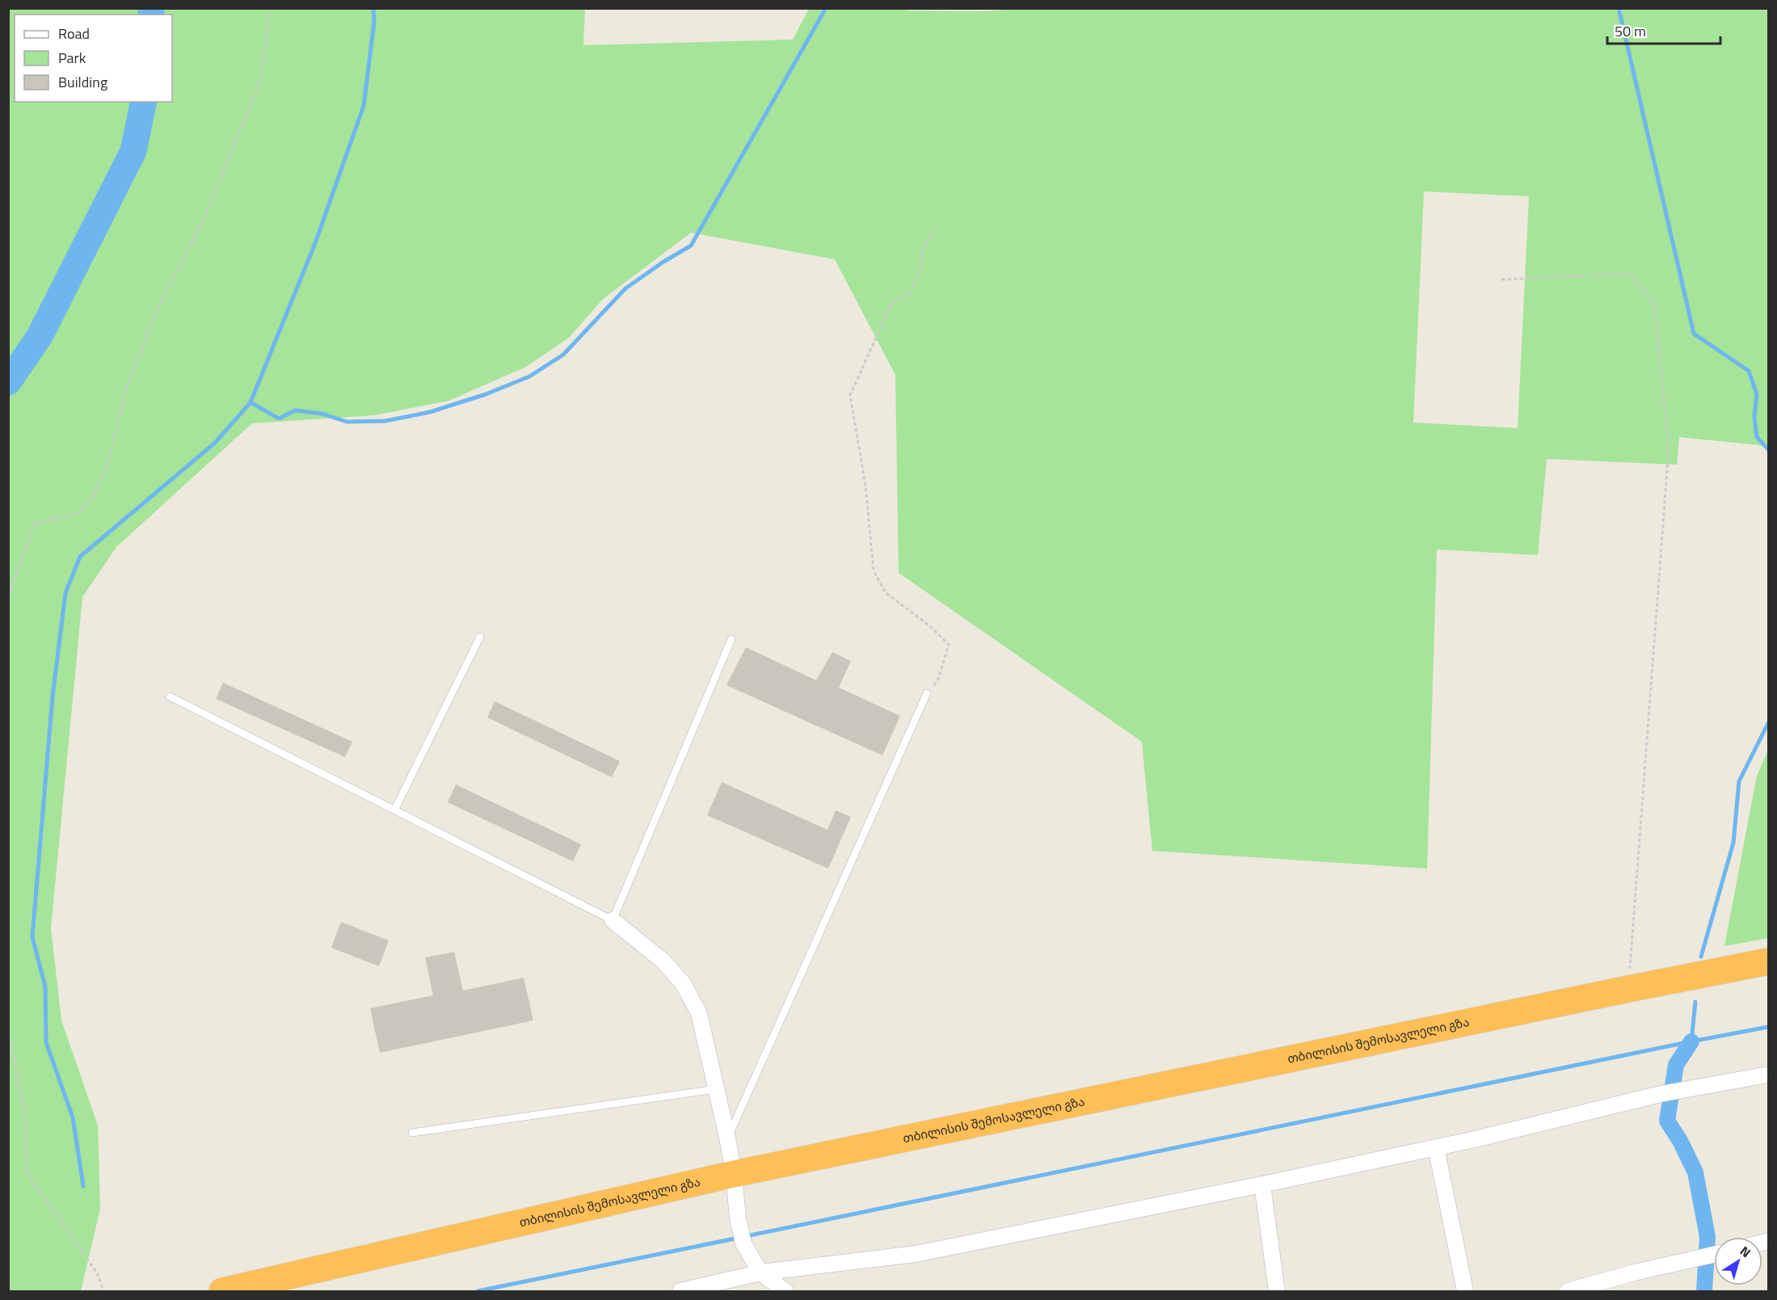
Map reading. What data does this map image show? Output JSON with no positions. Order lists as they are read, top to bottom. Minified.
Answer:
{"streets":{"highway":["თბილისის შემოსავლელი გზა"]},"legend":["Road","Park","Building"],"scale_bar":"50 m","north":"top right"}
